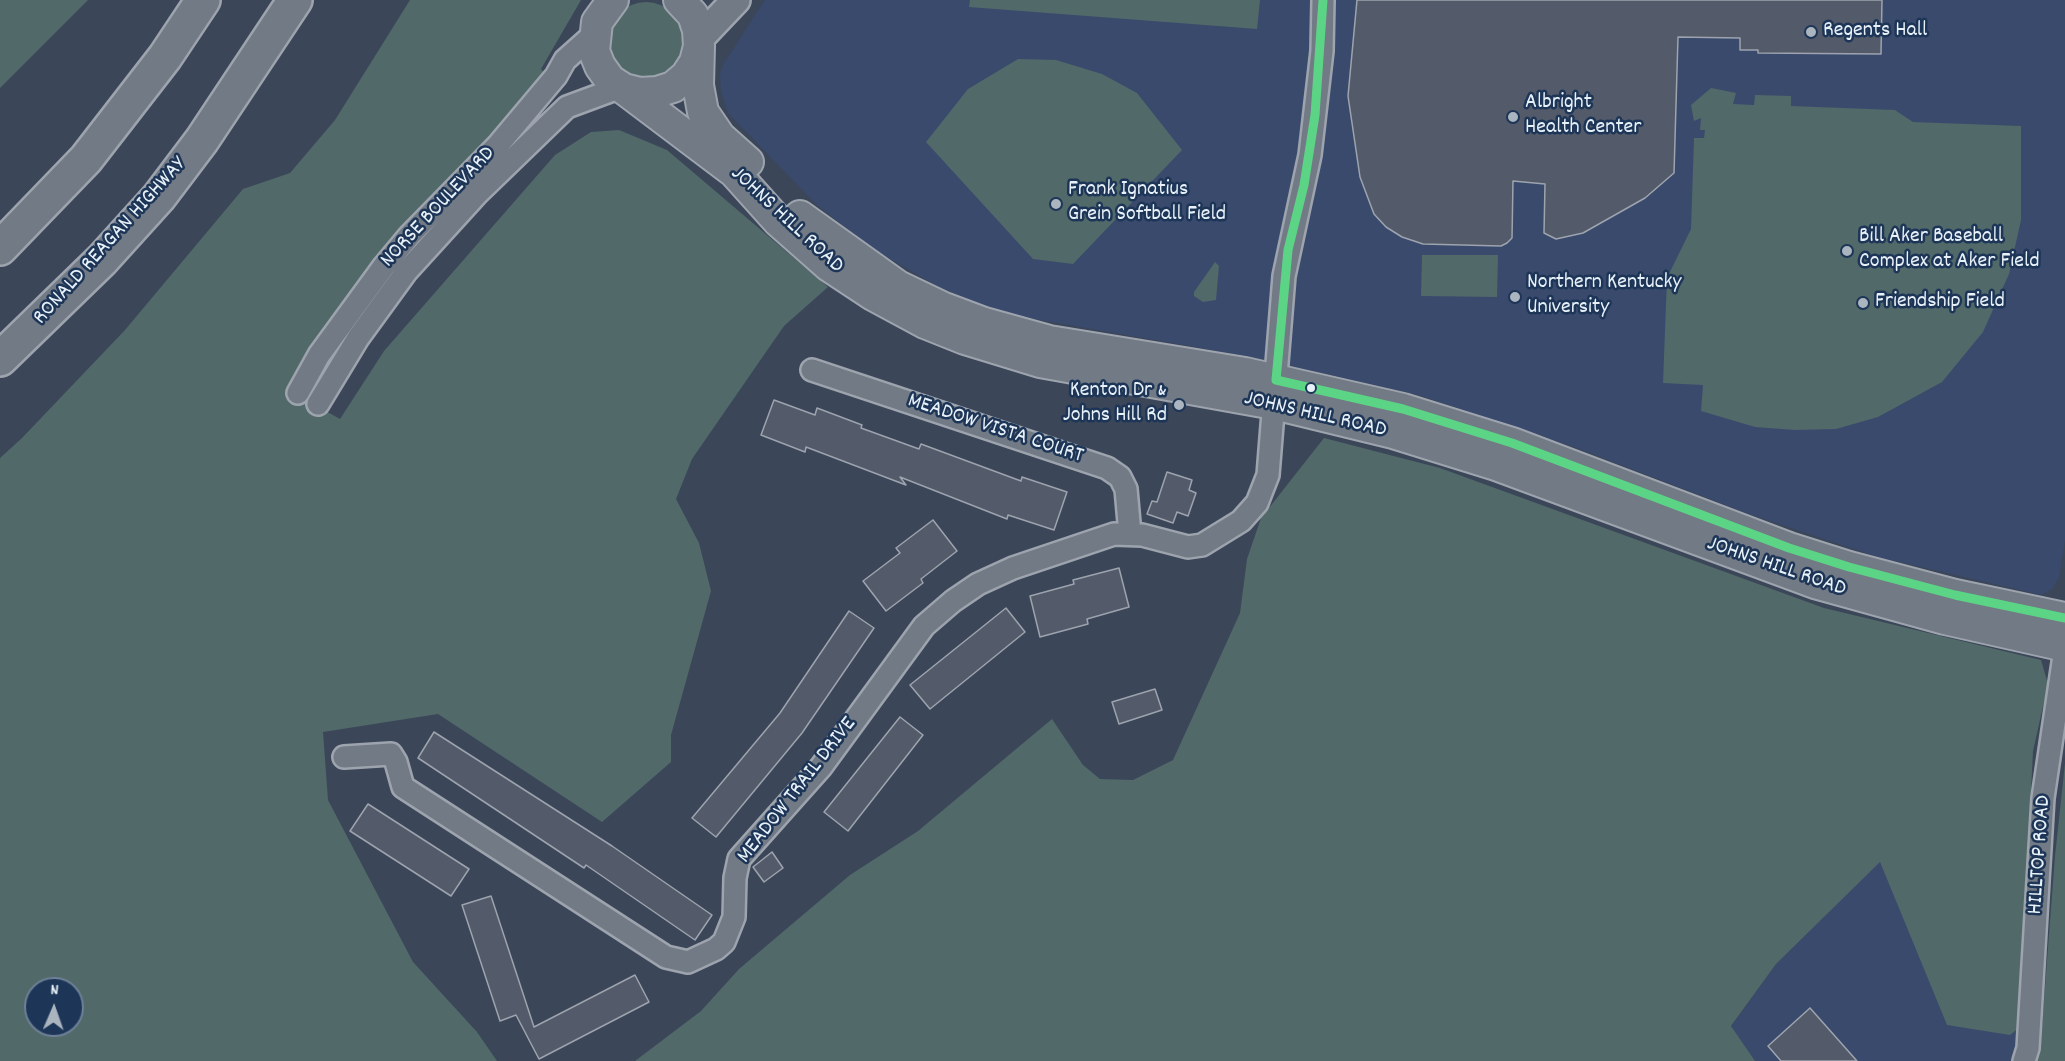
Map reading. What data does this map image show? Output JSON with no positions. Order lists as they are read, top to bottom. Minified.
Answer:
{"streets":{"highway":["RONALD REAGAN HIGHWAY"],"main road":["JOHNS HILL ROAD"],"street":["NORSE BOULEVARD","MEADOW VISTA COURT","MEADOW TRAIL DRIVE","HILLTOP ROAD"]},"crossings":[["NORSE BOULEVARD","JOHNS HILL ROAD"],["JOHNS HILL ROAD","MEADOW TRAIL DRIVE"],["JOHNS HILL ROAD","HILLTOP ROAD"],["MEADOW VISTA COURT","MEADOW TRAIL DRIVE"]],"places":["Regents Hall","Albright Health Center","Frank Ignatius Grein Softball Field","Bill Aker Baseball Complex at Aker Field","Northern Kentucky University","Friendship Field","Kenton Dr & Johns Hill Rd"],"north":"top"}
